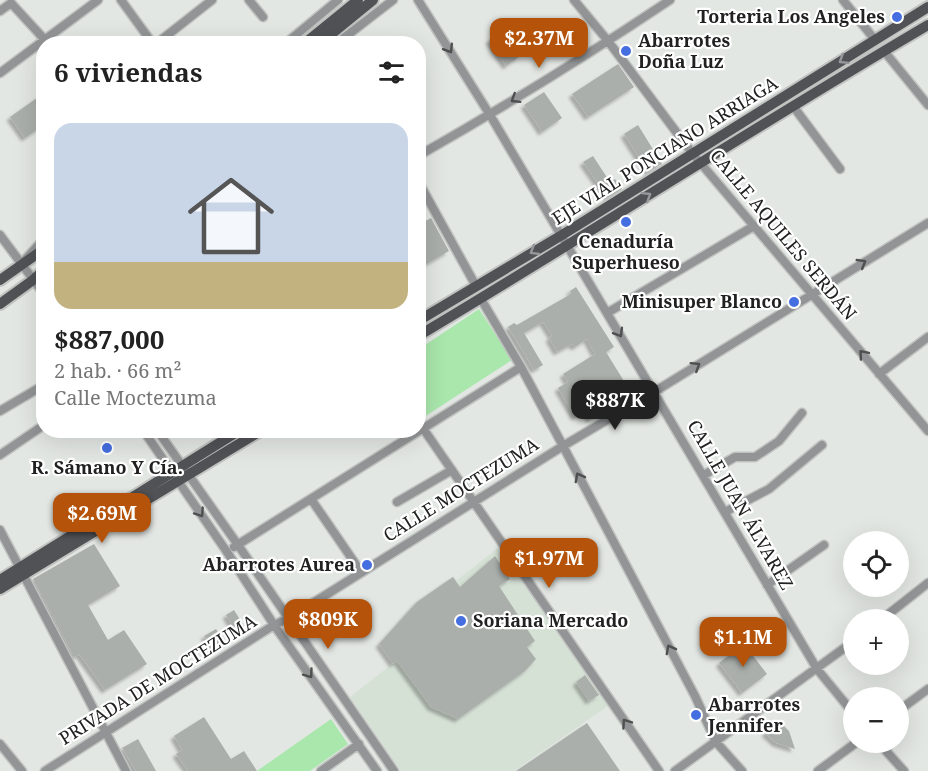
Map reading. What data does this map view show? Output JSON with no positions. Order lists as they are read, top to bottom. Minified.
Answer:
{"streets":{"main road":["EJE VIAL PONCIANO ARRIAGA"],"street":["CALLE AQUILES SERDÁN","CALLE MOCTEZUMA","CALLE JUAN ÁLVAREZ","PRIVADA DE MOCTEZUMA"]},"crossings":[["EJE VIAL PONCIANO ARRIAGA","CALLE AQUILES SERDÁN"],["EJE VIAL PONCIANO ARRIAGA","CALLE JUAN ÁLVAREZ"],["CALLE AQUILES SERDÁN","CALLE MOCTEZUMA"],["CALLE MOCTEZUMA","CALLE JUAN ÁLVAREZ"],["CALLE MOCTEZUMA","PRIVADA DE MOCTEZUMA"]],"one_way":["CALLE MOCTEZUMA"],"places":["Torteria Los Angeles","Abarrotes Doña Luz","Cenaduría Superhueso","Minisuper Blanco","R. Sámano Y Cía.","Abarrotes Aurea","Soriana Mercado","Abarrotes Jennifer"],"page":{"price":["$2.37M","$887K","$2.69M","$1.97M","$809K","$1.1M"],"heading":"6 viviendas","list":[{"name":"$887,000","note":"2 hab. · 66 m² · Calle Moctezuma"}],"map_buttons":["+","−"]}}
